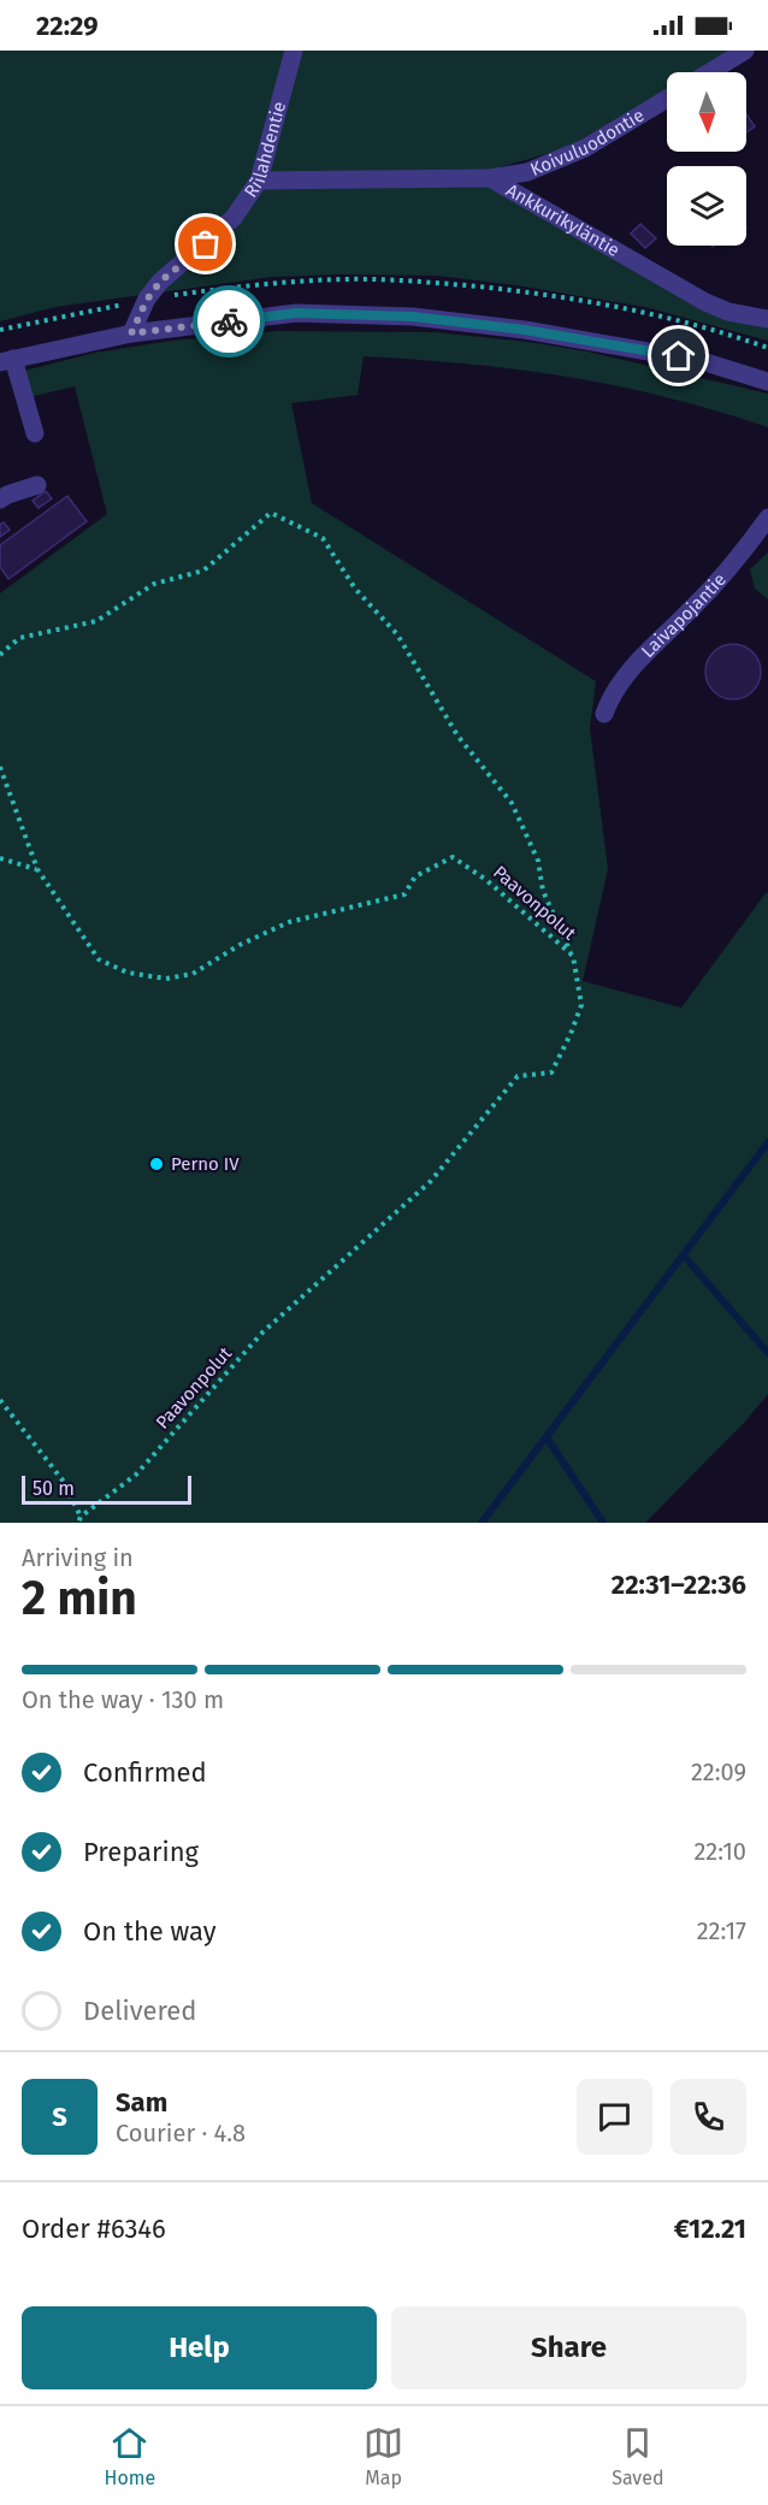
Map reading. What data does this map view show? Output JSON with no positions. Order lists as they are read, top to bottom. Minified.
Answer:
{"streets":{"street":["Koivuluodontie","Riilahdentie","Ankkurikyläntie","Laivapojantie"],"path":["Paavonpolut"]},"crossings":[["Koivuluodontie","Ankkurikyläntie"],["Riilahdentie","Ankkurikyläntie"]],"places":["Perno IV"],"scale_bar":"50 m","north":"bottom","page":{"status":"22:29","scale":"50 m","heading":["2 min","Arriving in","22:31–22:36"],"panel":["Sam","Courier · 4.8","Order #6346","€12.21"],"bar":"On the way · 130 m","list":[["Confirmed","22:09"],["Preparing","22:10"],["On the way","22:17"],"Delivered"],"round":"S","buttons":["Help","Share"],"tabs":["Home","Map","Saved"]}}
